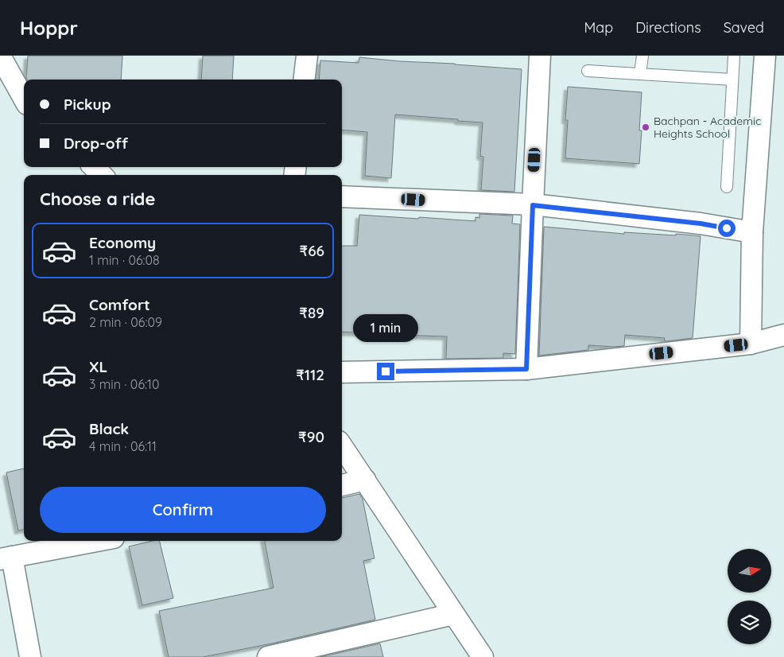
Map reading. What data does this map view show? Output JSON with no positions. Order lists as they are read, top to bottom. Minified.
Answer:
{"places":["Bachpan - Academic Heights School"],"north":"right","page":{"header":"Hoppr","nav":["Map","Directions","Saved"],"banner":["Pickup","Drop-off"],"heading":"Choose a ride","list":[{"name":"Economy","note":"1 min · 06:08","value":"₹66"},{"name":"Comfort","note":"2 min · 06:09","value":"₹89"},{"name":"XL","note":"3 min · 06:10","value":"₹112"},{"name":"Black","note":"4 min · 06:11","value":"₹90"}],"bubble":"1 min","buttons":"Confirm"}}
